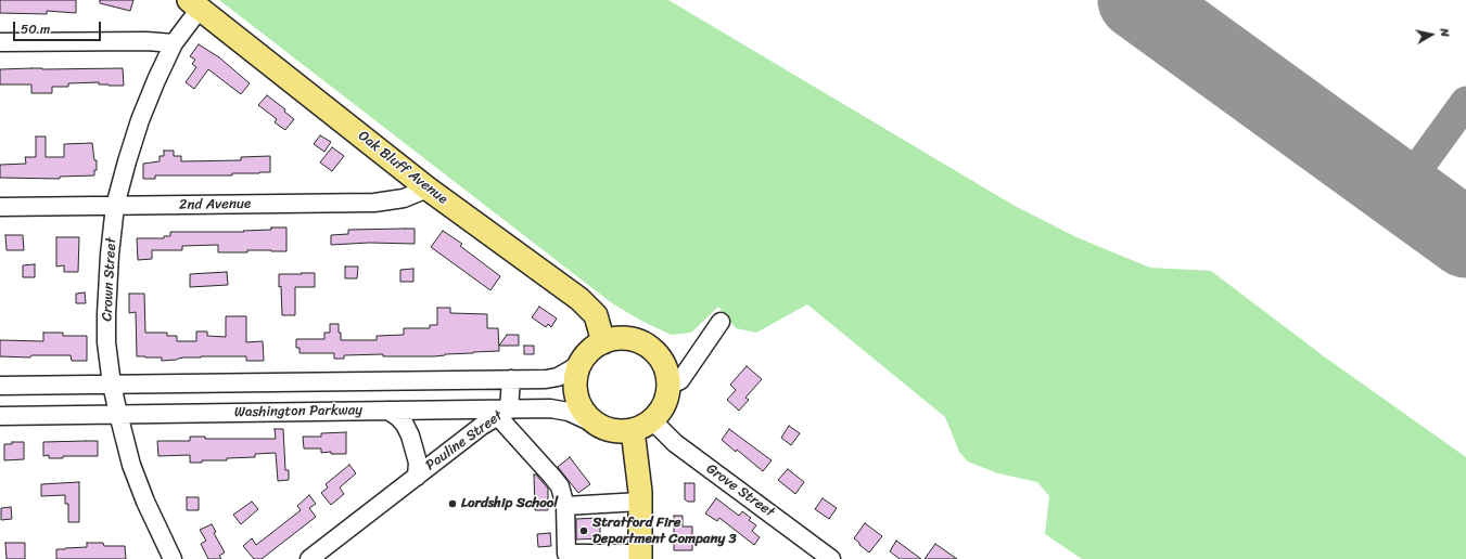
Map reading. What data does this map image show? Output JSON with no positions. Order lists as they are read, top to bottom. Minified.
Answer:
{"streets":{"main road":["Oak Bluff Avenue"],"street":["2nd Avenue","Crown Street","Washington Parkway","Pauline Street","Grove Street"]},"crossings":[["Oak Bluff Avenue","2nd Avenue"],["Oak Bluff Avenue","Crown Street"],["Oak Bluff Avenue","Washington Parkway"],["Oak Bluff Avenue","Grove Street"],["2nd Avenue","Crown Street"],["Crown Street","Washington Parkway"],["Washington Parkway","Pauline Street"],["Washington Parkway","Grove Street"]],"places":["Lordship School","Stratford Fire Department Company 3"],"scale_bar":"50 m","north":"right"}
